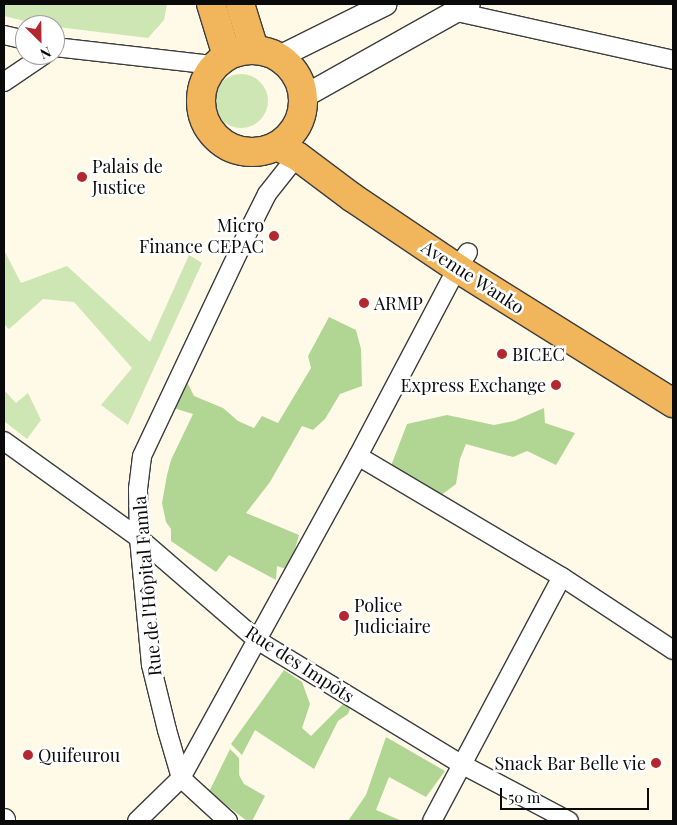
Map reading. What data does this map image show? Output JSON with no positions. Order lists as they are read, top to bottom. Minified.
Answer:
{"streets":{"highway":["Avenue Wanko"],"street":["Rue de l'Hôpital Famla","Rue des Impôts"]},"crossings":[["Avenue Wanko","Rue de l'Hôpital Famla"],["Rue de l'Hôpital Famla","Rue des Impôts"]],"places":["Palais de Justice","Micro Finance CEPAC","ARMP","BICEC","Express Exchange","Police Judiciaire","Quifeurou","Snack Bar Belle vie"],"scale_bar":"50 m","north":"bottom right"}
